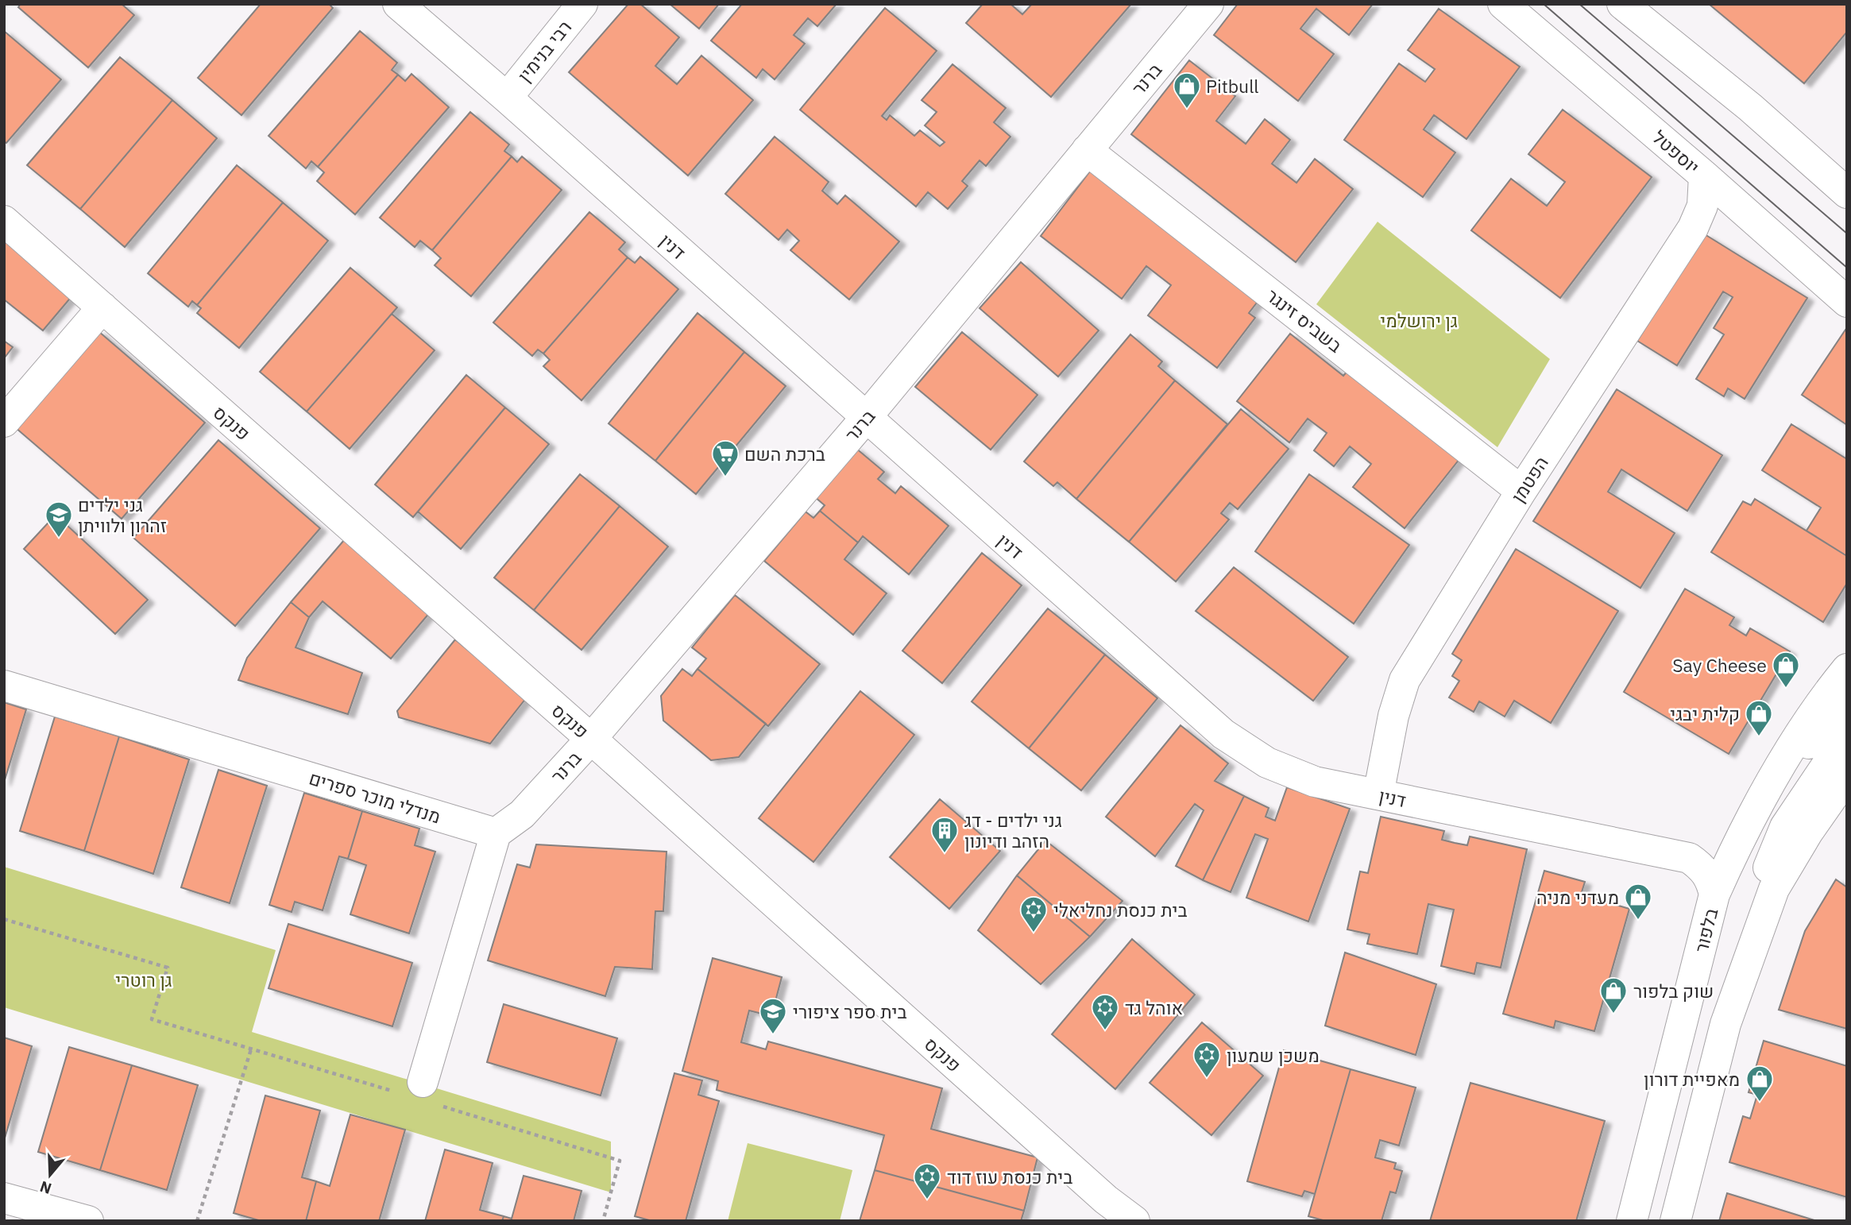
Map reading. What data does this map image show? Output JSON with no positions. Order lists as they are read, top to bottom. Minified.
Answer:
{"streets":{"street":["רבי בנימין","ברנר","יוספטל","דנין","בשביס זינגר","פנקס","הפטמן","מנדלי מוכר ספרים","בלפור"]},"crossings":[["רבי בנימין","דנין"],["ברנר","דנין"],["ברנר","בשביס זינגר"],["ברנר","פנקס"],["ברנר","מנדלי מוכר ספרים"],["יוספטל","הפטמן"],["דנין","הפטמן"],["דנין","בלפור"],["בשביס זינגר","הפטמן"]],"parks":["גן ירושלמי","גן רוטרי"],"places":{"shop":["Pitbull","Say Cheese","קלית יבגי","מעדני מניה","שוק בלפור","מאפיית דורון"],"supermarket":["ברכת השם"],"school or university":["גני ילדים זהרון ולוויתן","בית ספר ציפורי"],"building":["גני ילדים - דג הזהב ודיונון"],"synagogue":["בית כנסת נחליאלי","אוהל גד","משכן שמעון","בית כנסת עוז דוד"]},"north":"bottom"}
